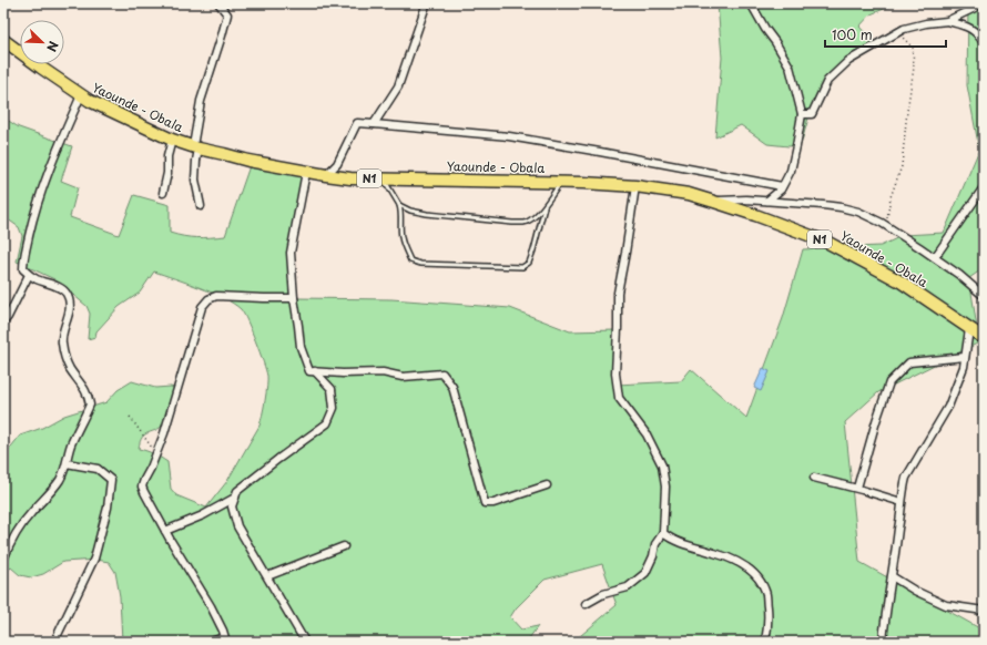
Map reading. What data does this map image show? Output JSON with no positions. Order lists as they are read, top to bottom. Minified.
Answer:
{"streets":{"highway":["Yaounde - Obala","N1"]},"scale_bar":"100 m","north":"bottom right"}
